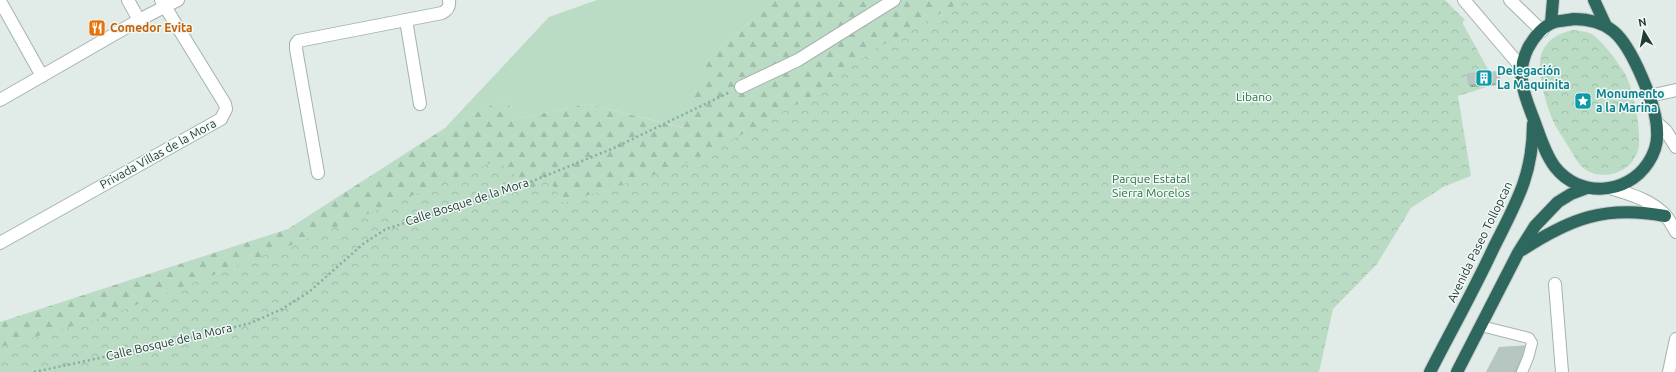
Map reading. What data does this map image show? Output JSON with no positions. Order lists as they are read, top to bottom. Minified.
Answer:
{"streets":{"highway":["Avenida Paseo Tollopcan"],"street":["Privada Villas de la Mora"],"path":["Calle Bosque de la Mora"]},"parks":["Libano","Parque Estatal Sierra Morelos"],"places":{"restaurant":["Comedor Evita"],"building":["Delegación La Maquinita"],"place":["Monumento a la Marina"]},"north":"top"}
